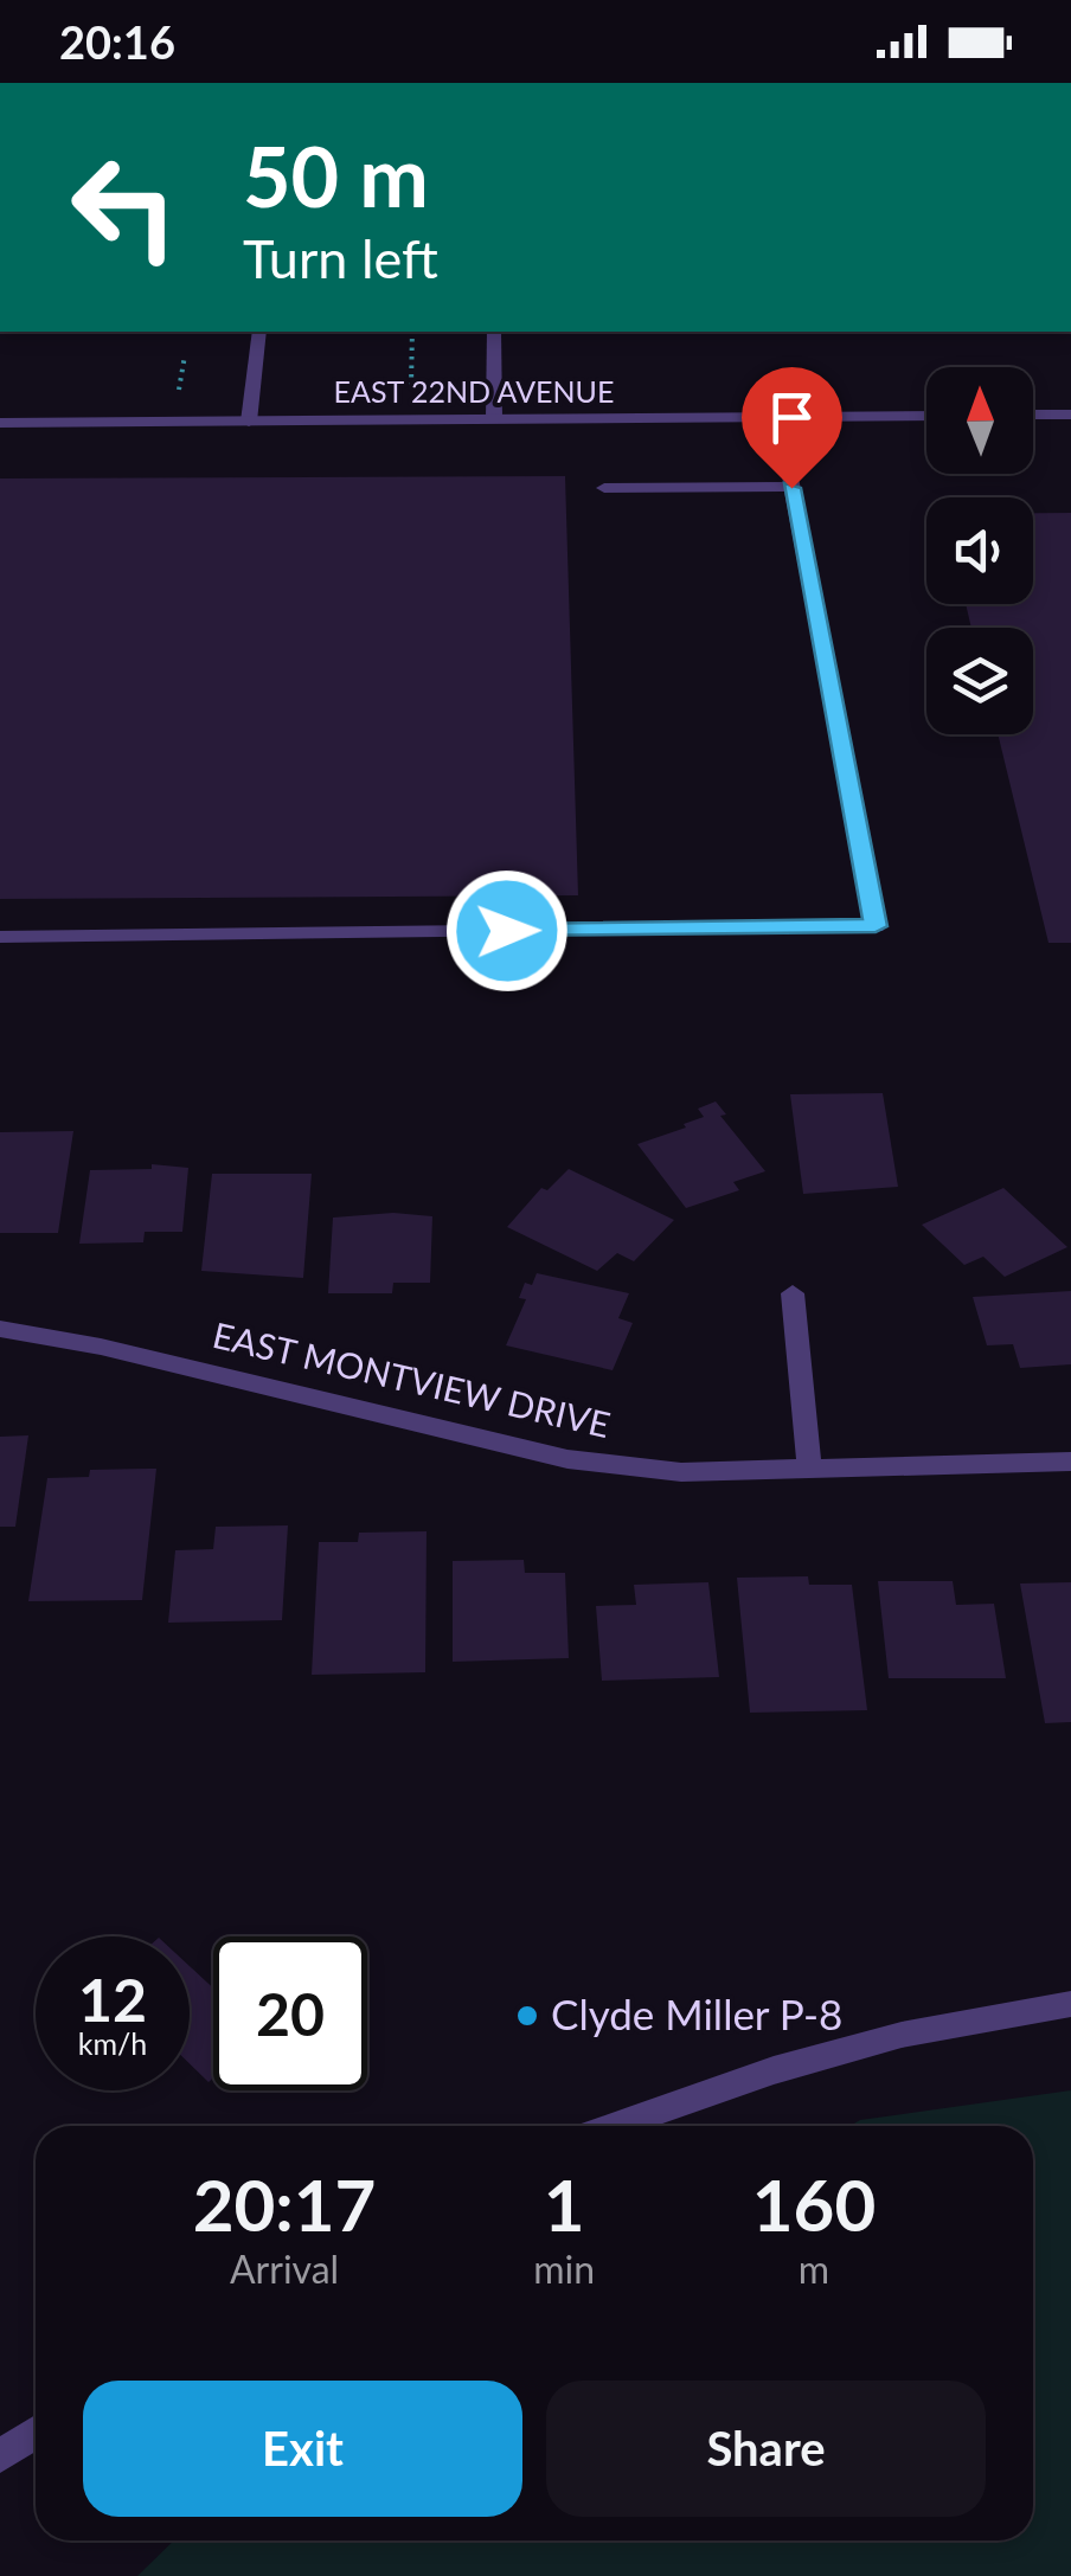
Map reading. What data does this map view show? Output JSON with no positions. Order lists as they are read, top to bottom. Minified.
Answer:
{"streets":{"street":["EAST 22ND AVENUE","EAST MONTVIEW DRIVE"]},"places":["Clyde Miller P-8"],"north":"top","page":{"status":"20:16","turn":["50 m","Turn left"],"speed":"12 km/h","limit":"20","eta":["20:17","Arrival","1","min","160","m"],"buttons":["Exit","Share"]}}
